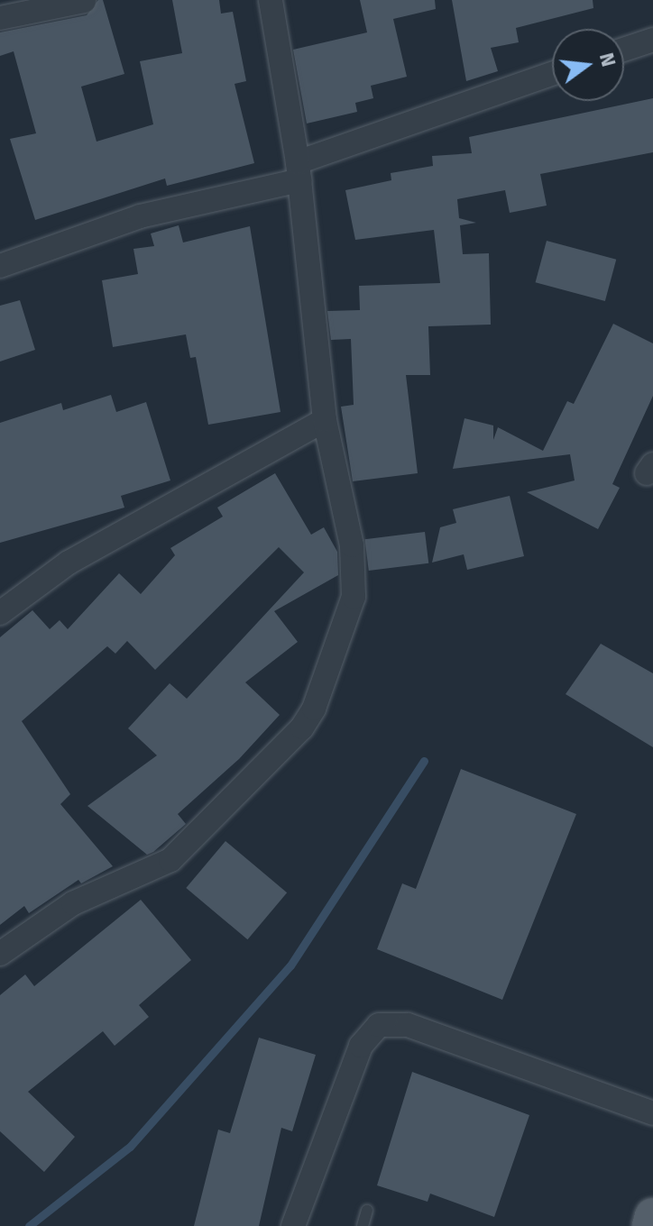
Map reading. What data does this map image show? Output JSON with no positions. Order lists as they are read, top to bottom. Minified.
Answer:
{"north":"right"}
